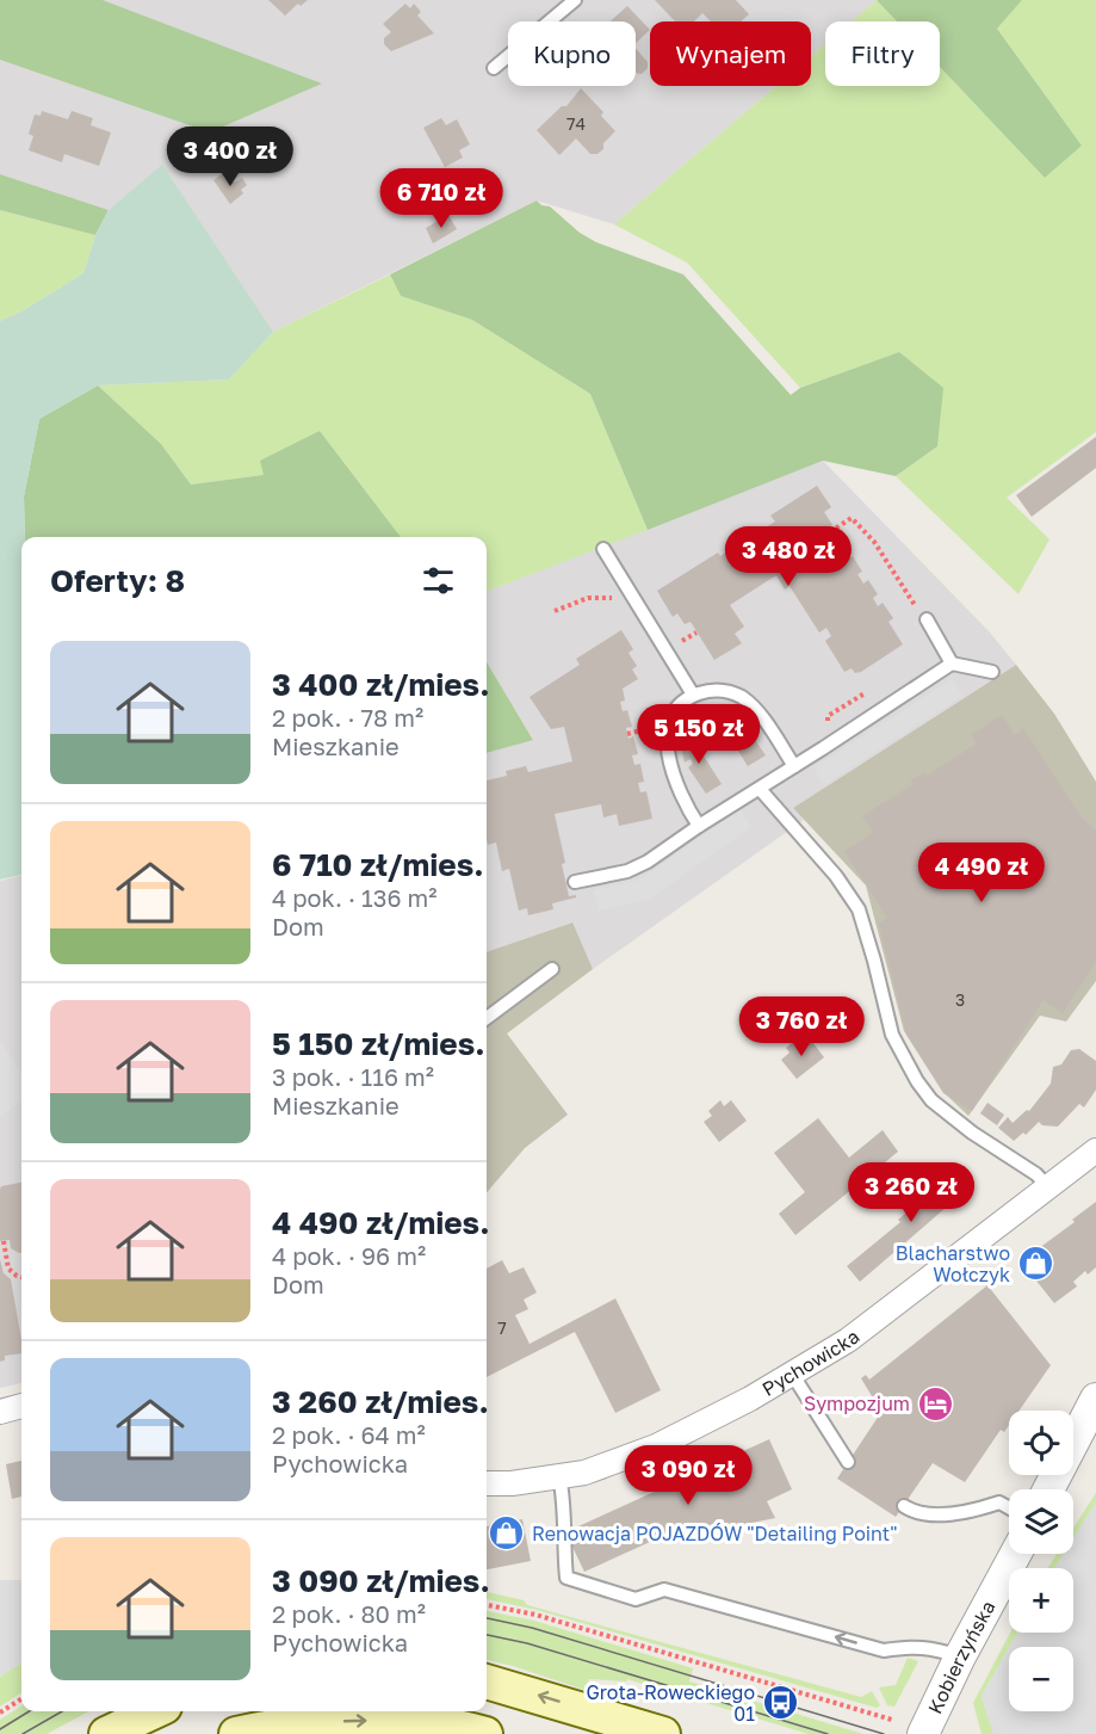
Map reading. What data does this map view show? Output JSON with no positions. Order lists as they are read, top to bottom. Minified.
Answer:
{"streets":{"street":["Pychowicka","Kobierzyńska"]},"places":{"shop":["Blacharstwo Wołczyk","Renowacja POJAZDÓW \"Detailing Point\""],"hotel":["Sympozjum"],"bus stop":["Grota-Roweckiego 01"]},"house_numbers":["74","3","7"],"page":{"chip":["Kupno","Wynajem","Filtry"],"price":["3 400 zł","6 710 zł","3 480 zł","5 150 zł","4 490 zł","3 760 zł","3 260 zł","3 090 zł"],"heading":"Oferty: 8","list":[{"name":"3 400 zł/mies.","note":"2 pok. · 78 m² · Mieszkanie"},{"name":"6 710 zł/mies.","note":"4 pok. · 136 m² · Dom"},{"name":"5 150 zł/mies.","note":"3 pok. · 116 m² · Mieszkanie"},{"name":"4 490 zł/mies.","note":"4 pok. · 96 m² · Dom"},{"name":"3 260 zł/mies.","note":"2 pok. · 64 m² · Pychowicka"},{"name":"3 090 zł/mies.","note":"2 pok. · 80 m² · Pychowicka"}],"map_buttons":["+","−"]}}
